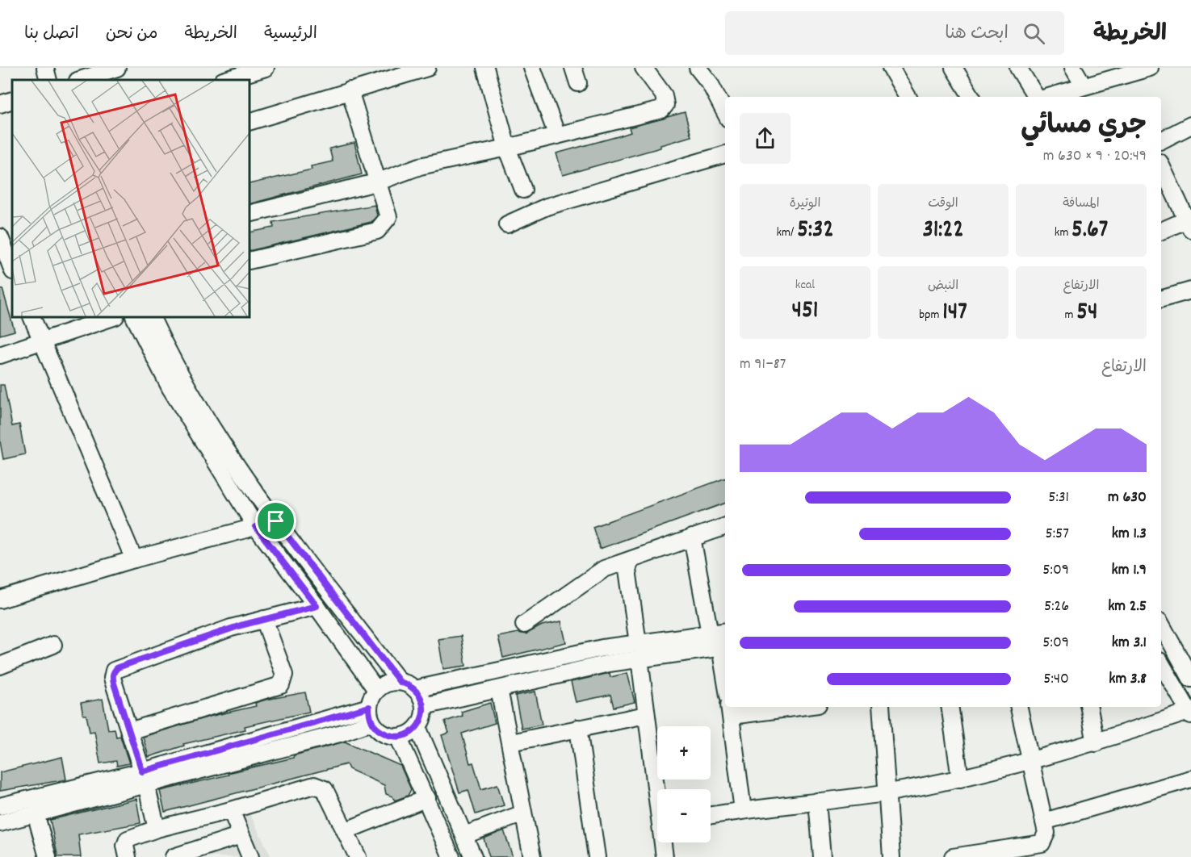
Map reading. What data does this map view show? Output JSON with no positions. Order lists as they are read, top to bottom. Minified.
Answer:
{"page":{"header":"الخريطة","search":"ابحث هنا","nav":["الرئيسية","الخريطة","من نحن","اتصل بنا"],"heading":["جري مسائي","20:49 · 9 × 630 m"],"stats":[["المسافة","5.67 km"],["الوقت","31:22"],["الوتيرة","5:32 /km"],["الارتفاع","54 m"],["النبض","147 bpm"],["kcal","451"]],"chart":["الارتفاع","87–91 m"],"list":[{"name":"630 m","note":"5:31"},{"name":"1.3 km","note":"5:57"},{"name":"1.9 km","note":"5:09"},{"name":"2.5 km","note":"5:26"},{"name":"3.1 km","note":"5:09"},{"name":"3.8 km","note":"5:40"}],"map_buttons":["+","−"]}}
